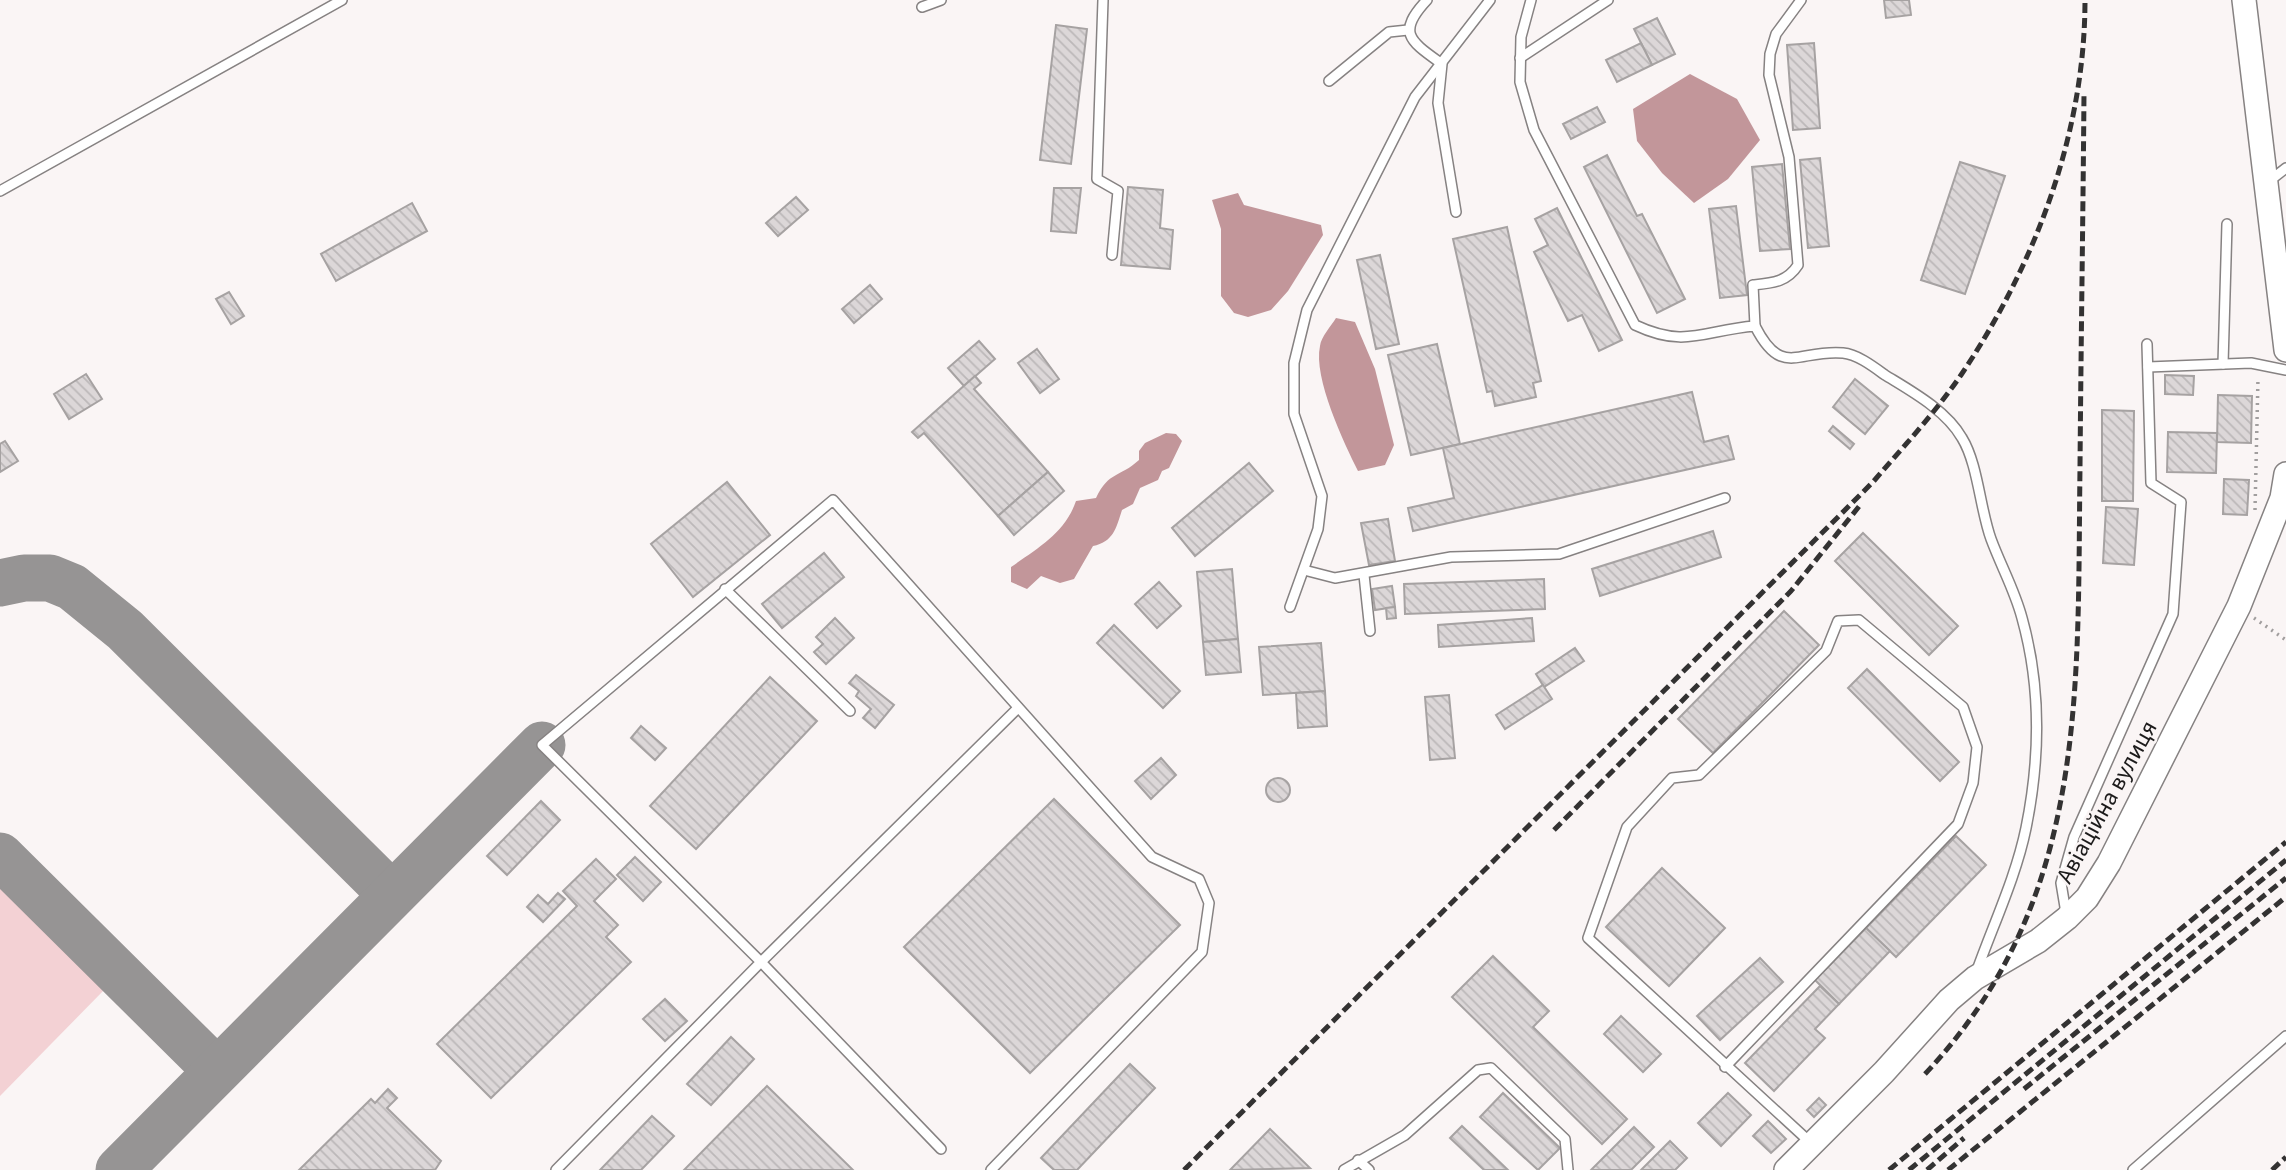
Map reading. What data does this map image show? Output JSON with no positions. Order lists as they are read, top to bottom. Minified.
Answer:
{"streets":{"street":["Авіаційна вулиця"]}}
